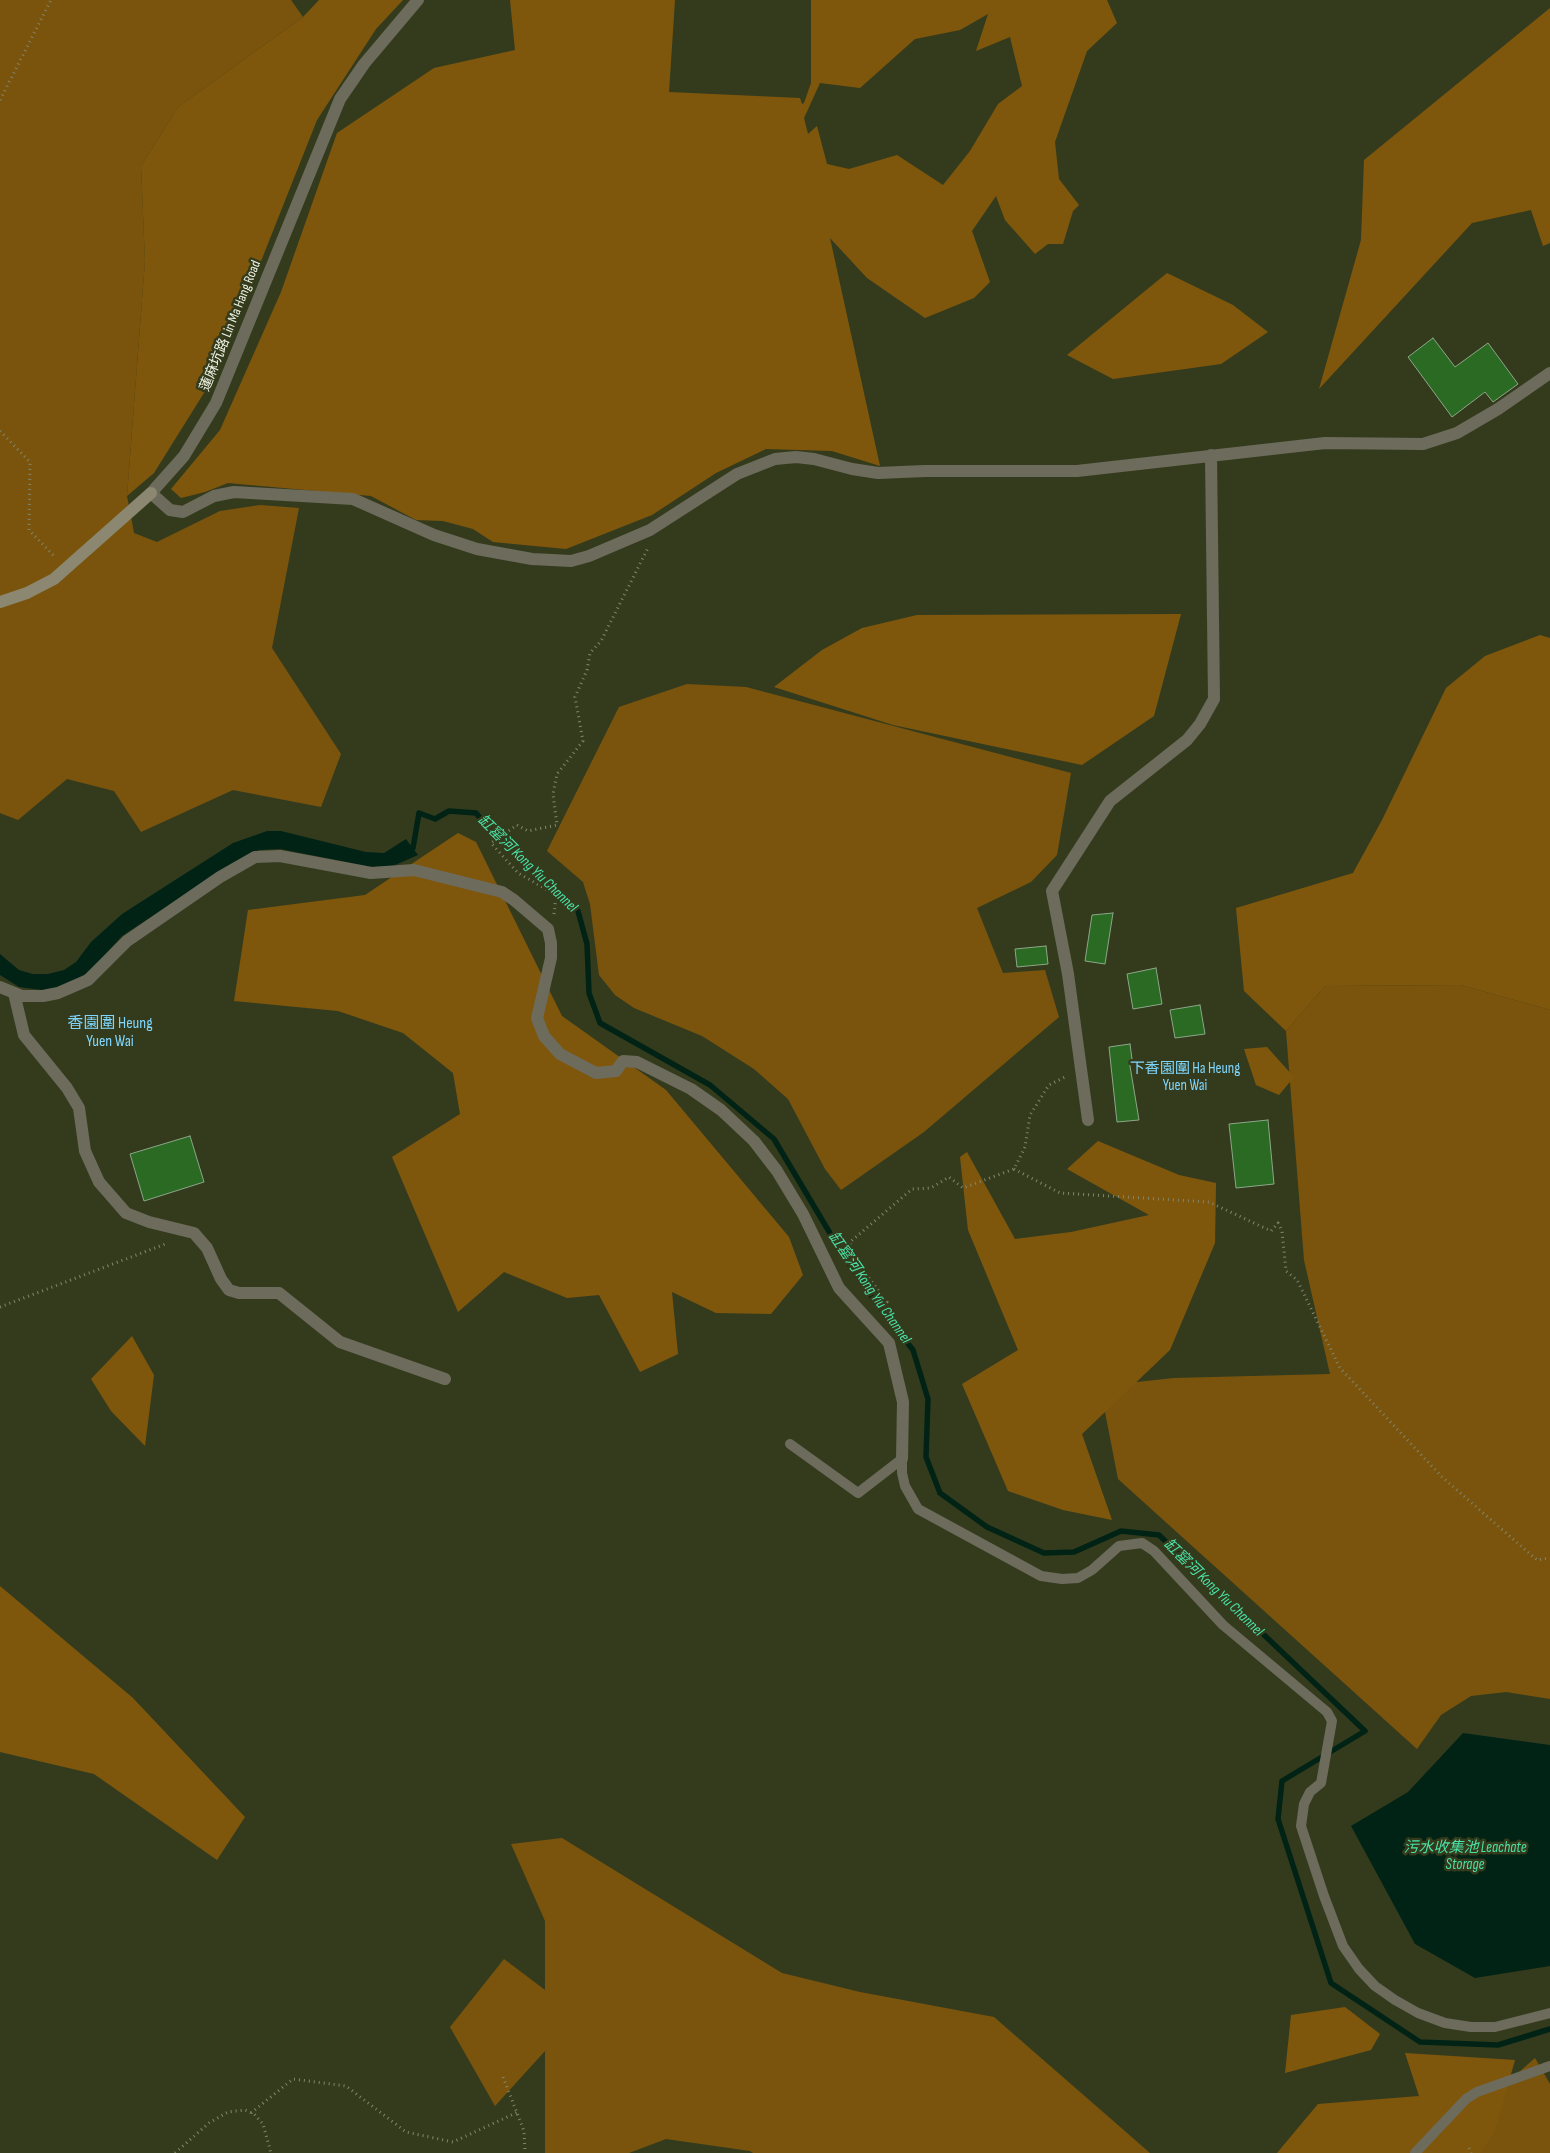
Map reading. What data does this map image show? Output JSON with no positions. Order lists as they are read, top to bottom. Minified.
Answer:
{"streets":{"street":["蓮麻坑路 Lin Ma Hang Road"]},"districts":["香園圍 Heung Yuen Wai","下香園圍 Ha Heung Yuen Wai"],"water":["缸窰河 Kong Yiu Channel","污水收集池 Leachate Storage"]}
